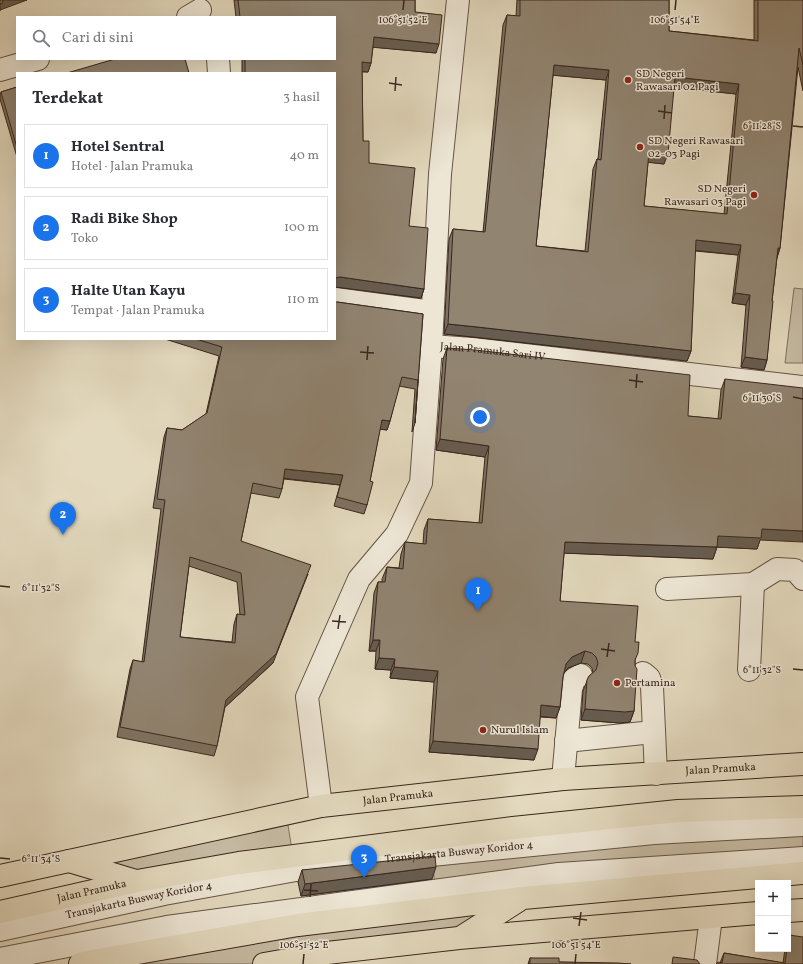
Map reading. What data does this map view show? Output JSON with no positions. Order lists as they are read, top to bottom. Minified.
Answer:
{"streets":{"main road":["Jalan Pramuka"],"street":["Jalan Pramuka Sari IV","Transjakarta Busway Koridor 4"]},"places":["SD Negeri Rawasari 02 Pagi","SD Negeri Rawasari 02-03 Pagi","SD Negeri Rawasari 03 Pagi","Pertamina","Nurul Islam"],"page":{"search":"Cari di sini","heading":["Terdekat","3 hasil"],"list":[{"mark":"1","name":"Hotel Sentral","note":"Hotel · Jalan Pramuka","value":"40 m"},{"mark":"2","name":"Radi Bike Shop","note":"Toko","value":"100 m"},{"mark":"3","name":"Halte Utan Kayu","note":"Tempat · Jalan Pramuka","value":"110 m"}],"pins":["2","1","3"],"map_buttons":["+","−"]},"coordinates":["106°51'52\"E","106°51'54\"E","6°11'28\"S","6°11'30\"S","6°11'32\"S","6°11'34\"S"]}
